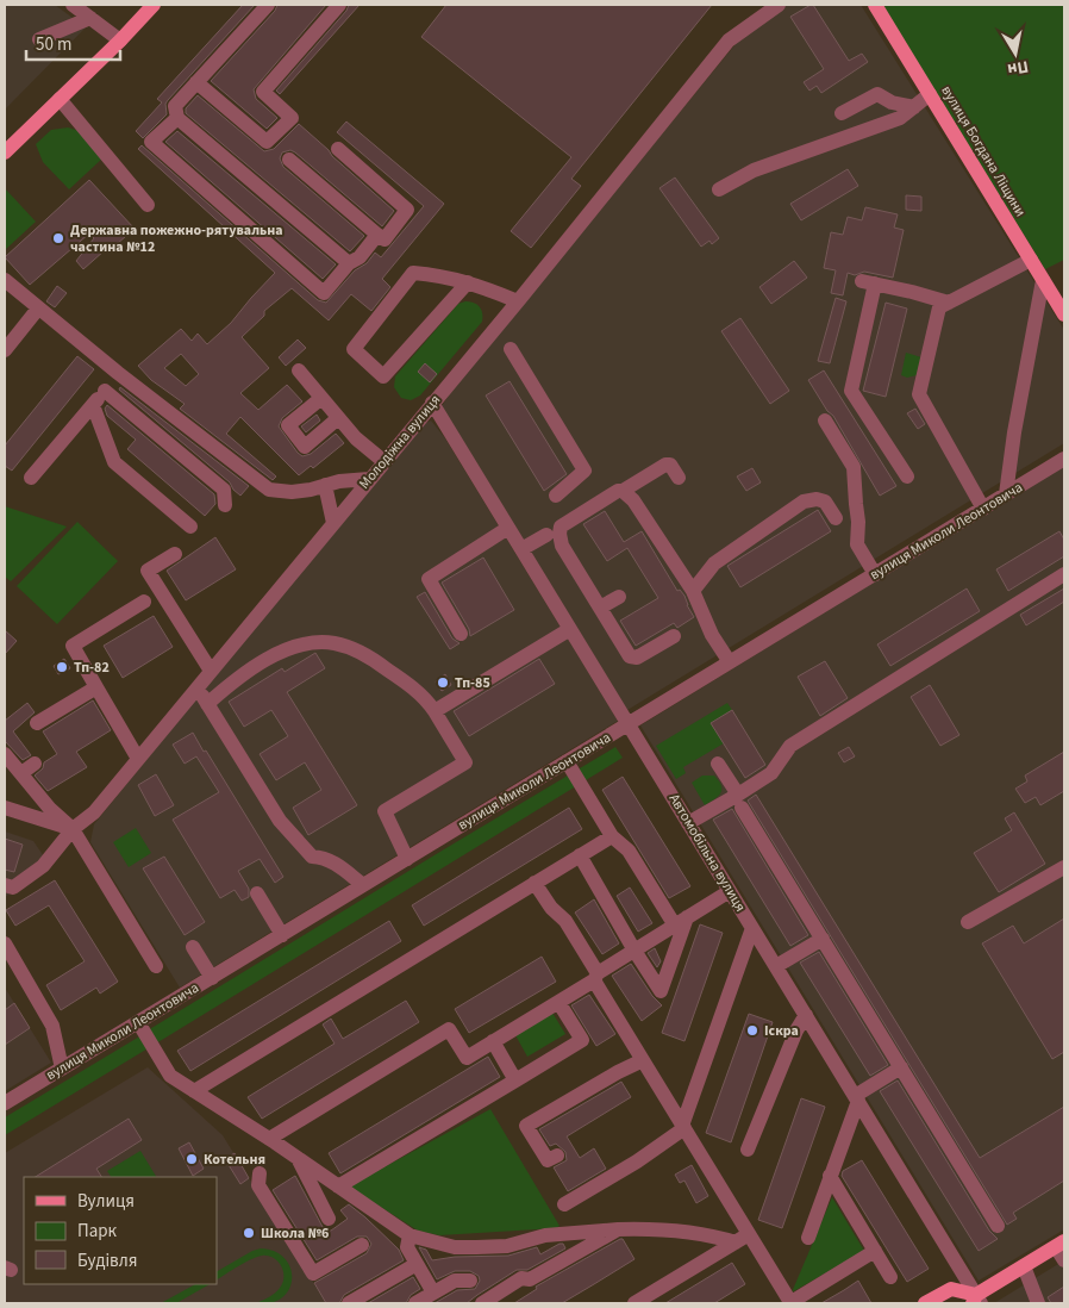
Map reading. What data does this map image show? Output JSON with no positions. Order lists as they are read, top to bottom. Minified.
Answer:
{"streets":{"main road":["вулиця Богдана Ліщини"],"street":["Молодіжна вулиця","вулиця Миколи Леонтовича","Автомобільна вулиця"]},"crossings":[["Молодіжна вулиця","Автомобільна вулиця"],["вулиця Миколи Леонтовича","Автомобільна вулиця"]],"places":["Державна пожежно-рятувальна частина №12","Тп-82","Тп-85","Іскра","Котельня","Школа №6"],"legend":["Вулиця","Парк","Будівля"],"scale_bar":"50 m","north":"bottom"}
